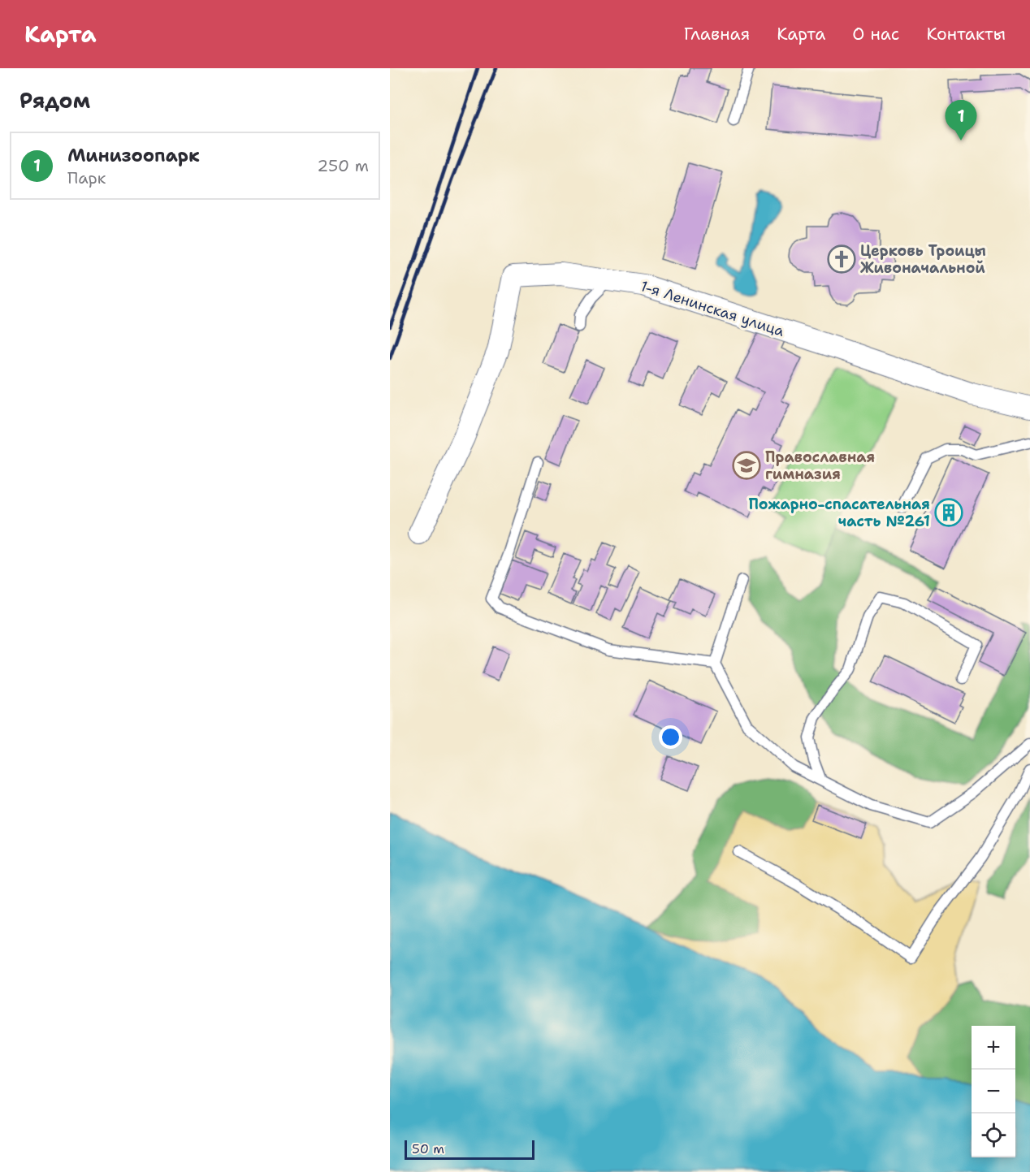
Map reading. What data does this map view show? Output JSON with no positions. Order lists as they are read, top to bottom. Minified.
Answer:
{"streets":{"street":["1-я Ленинская улица"]},"places":{"church":["Церковь Троицы Живоначальной"],"school or university":["Православная гимназия"],"building":["Пожарно-спасательная часть №261"]},"scale_bar":"50 m","page":{"header":"Карта","nav":["Главная","Карта","О нас","Контакты"],"heading":"Рядом","pins":"1","list":[{"mark":"1","name":"Минизоопарк","note":"Парк","value":"250 m"}],"map_buttons":["+","−"],"scale":"50 m"}}
